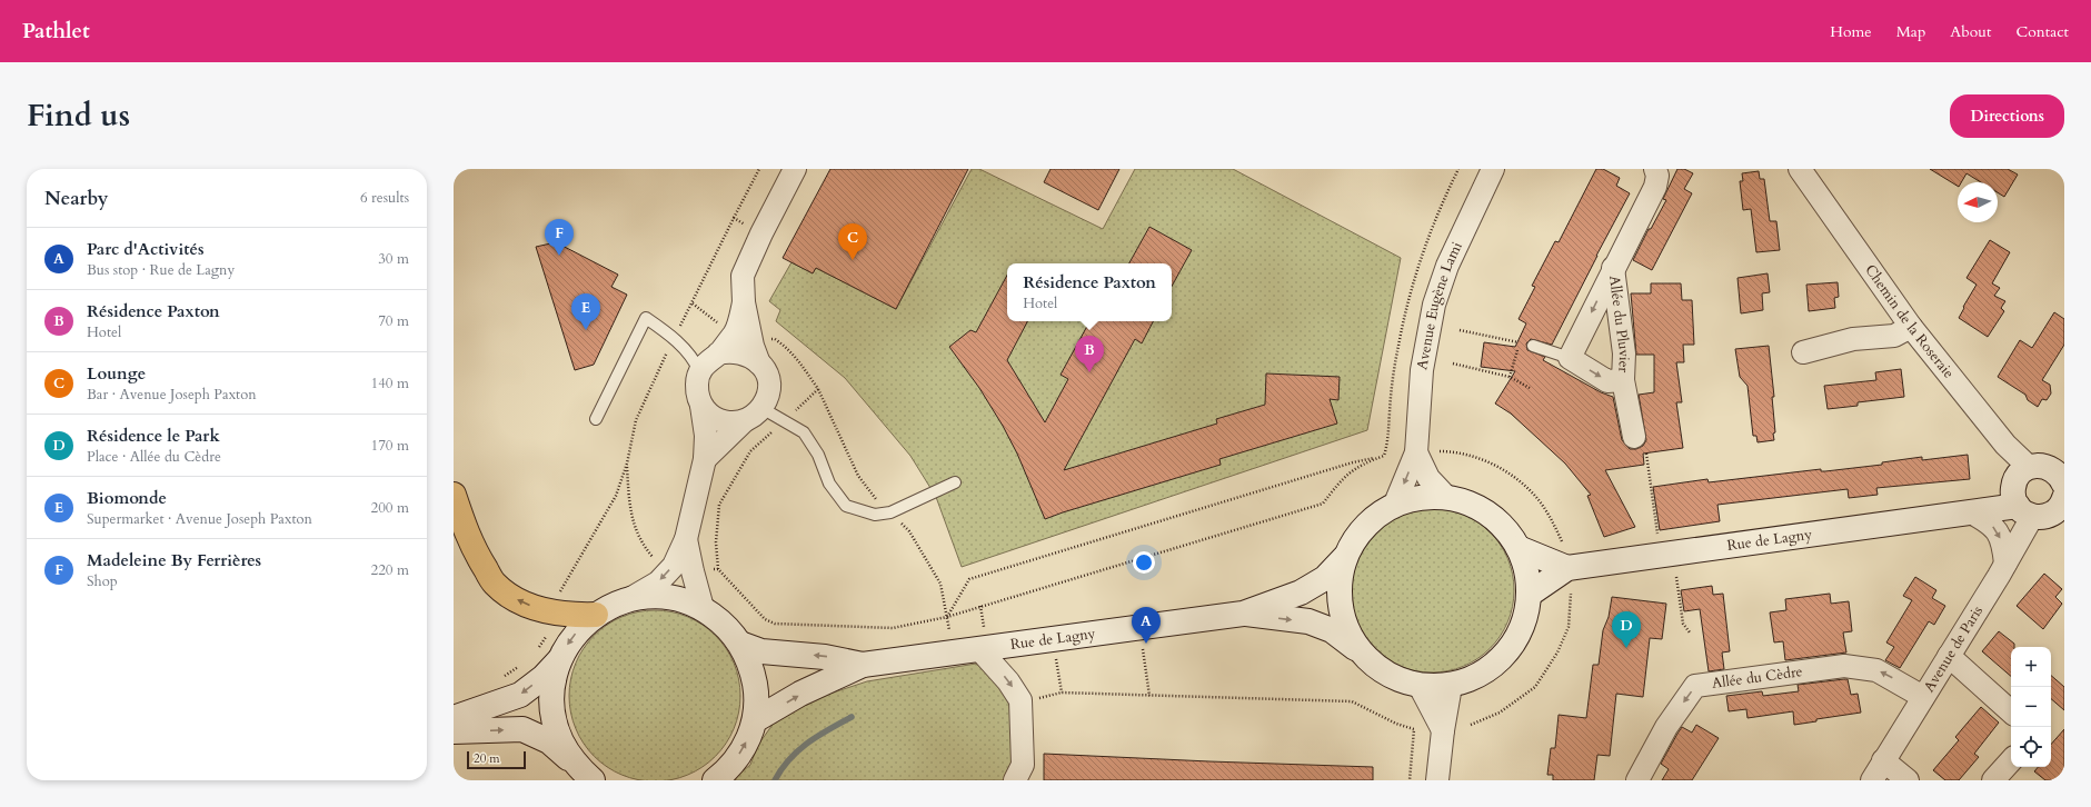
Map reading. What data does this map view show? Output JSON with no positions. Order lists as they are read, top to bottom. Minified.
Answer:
{"streets":{"main road":["Rue de Lagny"],"street":["Avenue Eugène Lami","Chemin de la Roseraie","Allée du Pluvier","Avenue de Paris","Allée du Cèdre"]},"crossings":[["Chemin de la Roseraie","Rue de Lagny"],["Chemin de la Roseraie","Avenue de Paris"],["Rue de Lagny","Avenue de Paris"],["Avenue de Paris","Allée du Cèdre"]],"one_way":["Allée du Cèdre"],"scale_bar":"20 m","north":"left","page":{"header":"Pathlet","nav":["Home","Map","About","Contact"],"title":"Find us","buttons":"Directions","heading":["Nearby","6 results"],"pins":["F","C","E","B","A","D"],"list":[{"mark":"A","name":"Parc d'Activités","note":"Bus stop · Rue de Lagny","value":"30 m"},{"mark":"B","name":"Résidence Paxton","note":"Hotel","value":"70 m"},{"mark":"C","name":"Lounge","note":"Bar · Avenue Joseph Paxton","value":"140 m"},{"mark":"D","name":"Résidence le Park","note":"Place · Allée du Cèdre","value":"170 m"},{"mark":"E","name":"Biomonde","note":"Supermarket · Avenue Joseph Paxton","value":"200 m"},{"mark":"F","name":"Madeleine By Ferrières","note":"Shop","value":"220 m"}],"popup":["Résidence Paxton","Hotel"],"map_buttons":["+","−"],"scale":"20 m"}}
